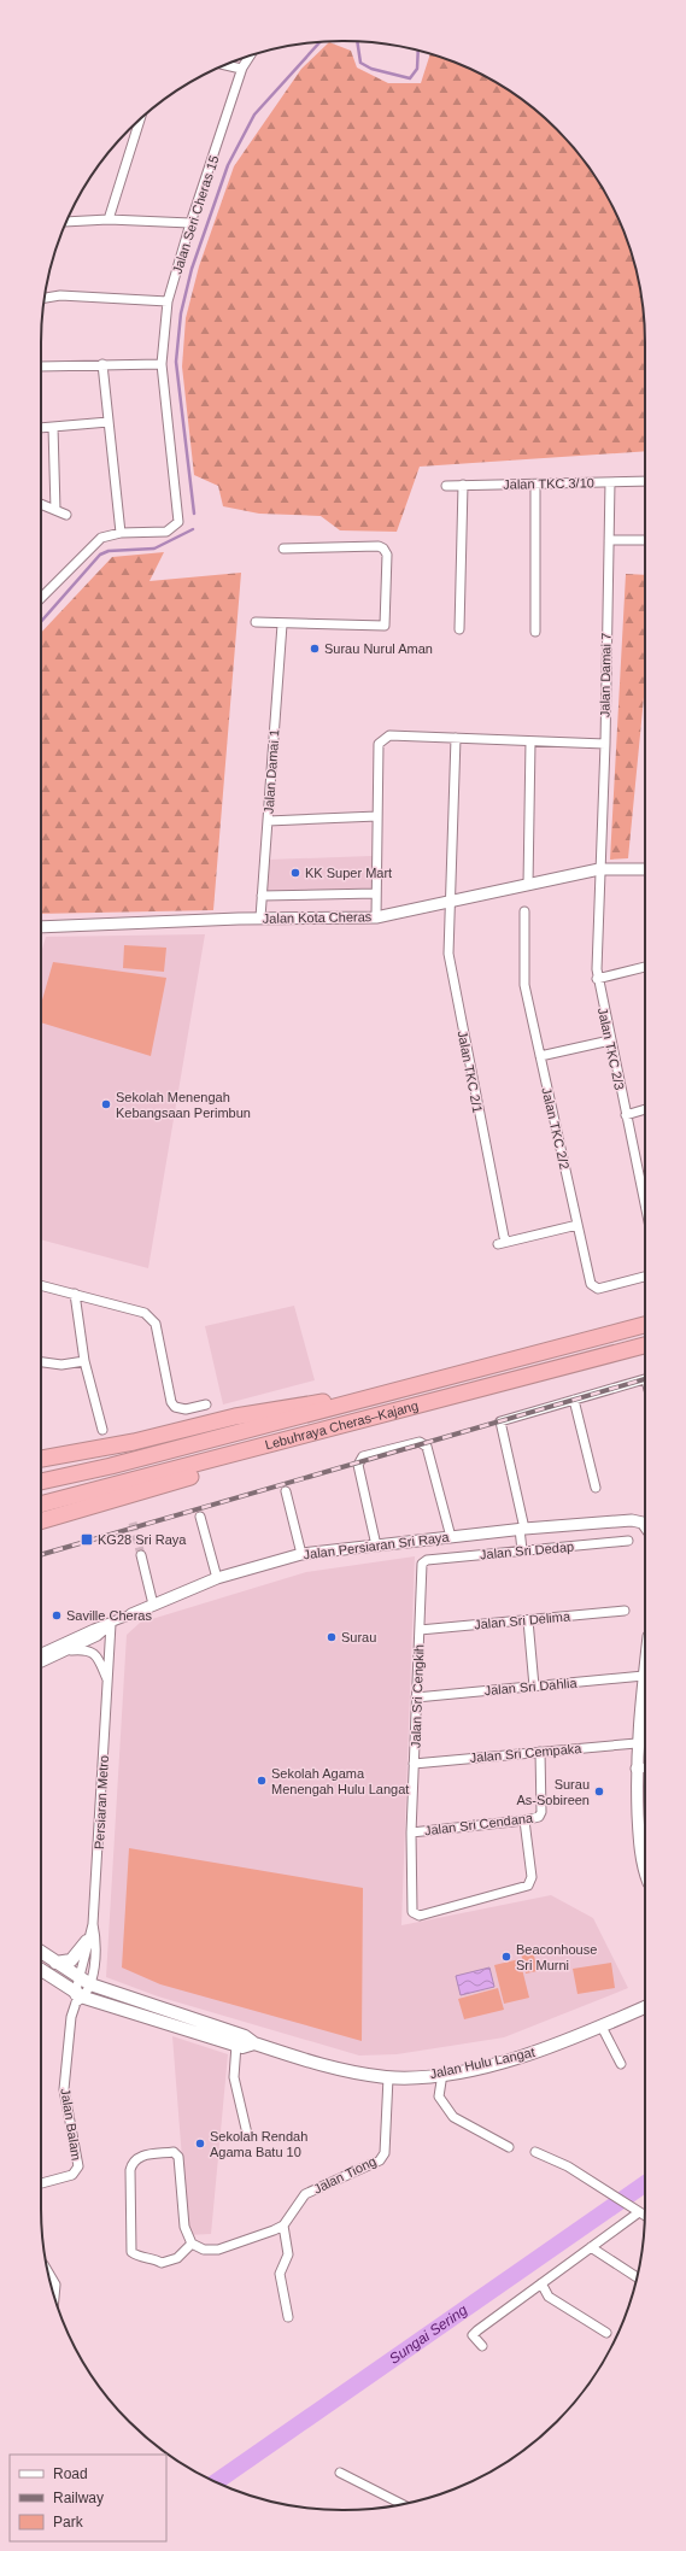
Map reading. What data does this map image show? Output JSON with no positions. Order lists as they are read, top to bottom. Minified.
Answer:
{"streets":{"highway":["Lebuhraya Cheras–Kajang"],"main road":["Jalan Hulu Langat"],"street":["Jalan Seri Cheras 15","Jalan TKC 3/10","Jalan Damai 7","Jalan Damai 1","Jalan Kota Cheras","Jalan TKC 2/3","Jalan TKC 2/1","Jalan TKC 2/2","Jalan Persiaran Sri Raya","Jalan Sri Dedap","Jalan Sri Delima","Jalan Sri Dahlia","Jalan Sri Cengkih","Jalan Sri Cempaka","Persiaran Metro","Jalan Sri Cendana","Jalan Balam","Jalan Tiong"]},"crossings":[["Jalan TKC 3/10","Jalan Damai 7"],["Jalan Damai 7","Jalan Kota Cheras"],["Jalan Damai 7","Jalan TKC 2/3"],["Jalan Damai 1","Jalan Kota Cheras"],["Jalan Kota Cheras","Jalan TKC 2/3"],["Jalan Kota Cheras","Jalan TKC 2/1"],["Jalan Persiaran Sri Raya","Persiaran Metro"],["Jalan Sri Dedap","Jalan Sri Cengkih"],["Jalan Sri Delima","Jalan Sri Cengkih"],["Jalan Sri Dahlia","Jalan Sri Cengkih"],["Jalan Sri Cengkih","Jalan Sri Cempaka"],["Jalan Sri Cengkih","Jalan Sri Cendana"],["Jalan Sri Cempaka","Jalan Sri Cendana"],["Persiaran Metro","Jalan Hulu Langat"],["Persiaran Metro","Jalan Balam"],["Jalan Hulu Langat","Jalan Balam"],["Jalan Hulu Langat","Jalan Tiong"]],"water":["Sungai Sering"],"places":{"other":["Surau Nurul Aman","KK Super Mart","Sekolah Menengah Kebangsaan Perimbun","Saville Cheras","Surau","Sekolah Agama Menengah Hulu Langat","Surau As-Sobireen","Beaconhouse Sri Murni","Sekolah Rendah Agama Batu 10"],"transit":["KG28 Sri Raya"]},"legend":["Road","Railway","Park"]}
